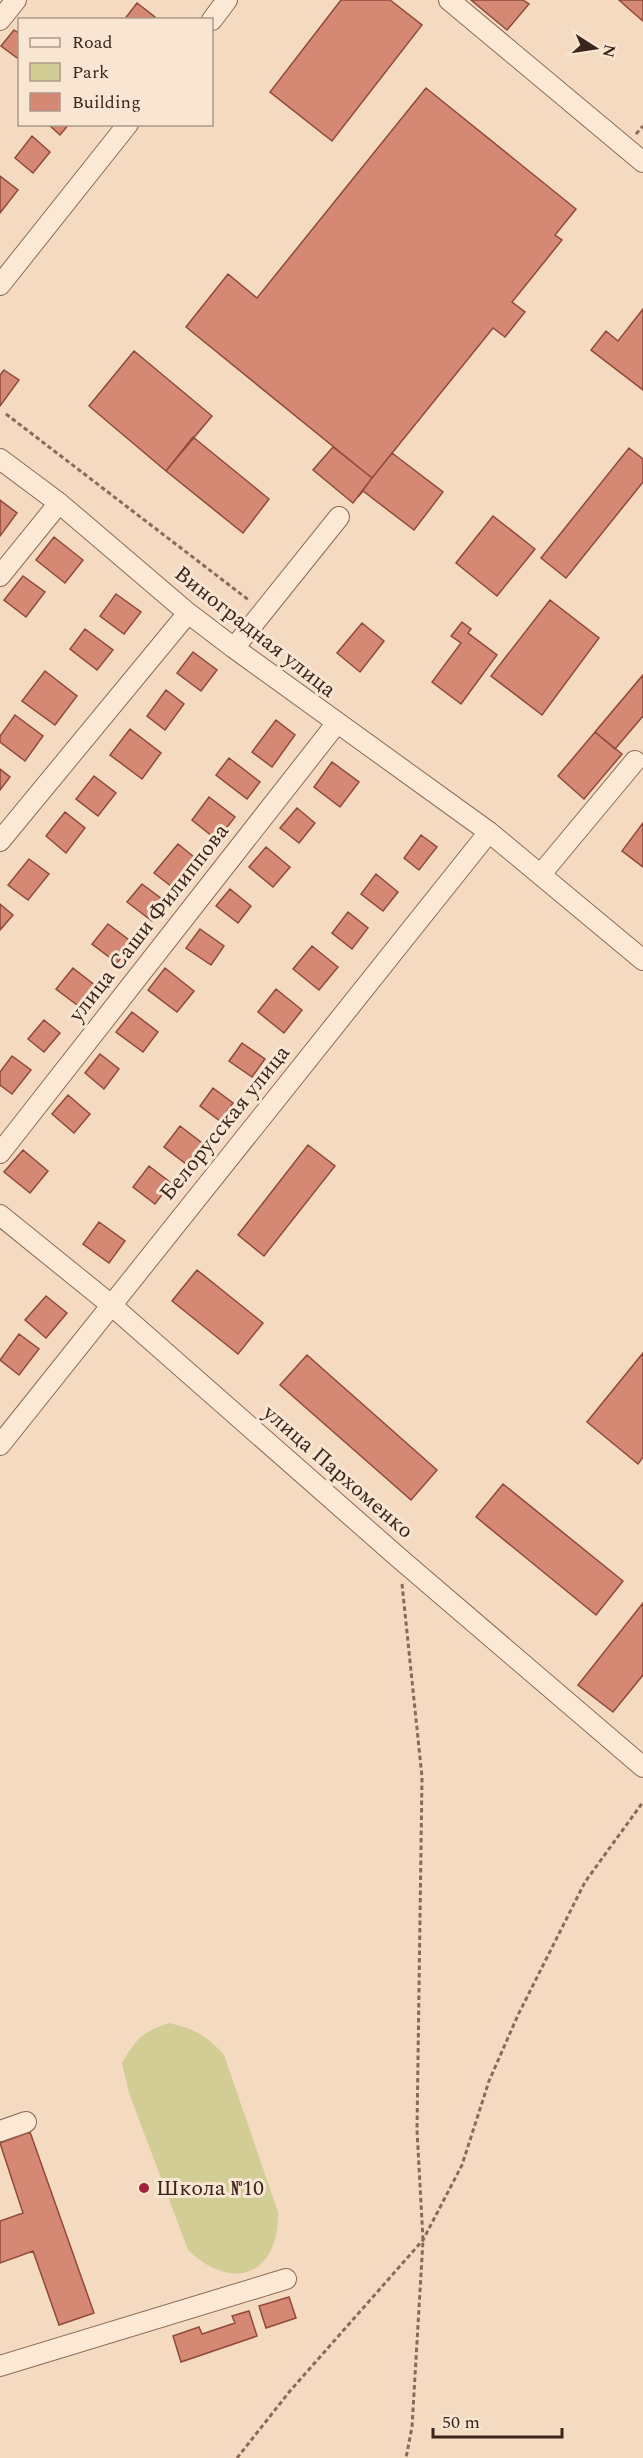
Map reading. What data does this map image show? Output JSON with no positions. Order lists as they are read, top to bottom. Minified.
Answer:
{"streets":{"street":["Виноградная улица","улица Саши Филиппова","Белорусская улица","улица Пархоменко"]},"crossings":[["Виноградная улица","улица Саши Филиппова"],["Виноградная улица","Белорусская улица"],["Белорусская улица","улица Пархоменко"]],"places":["Школа №10"],"legend":["Road","Park","Building"],"scale_bar":"50 m","north":"right"}
